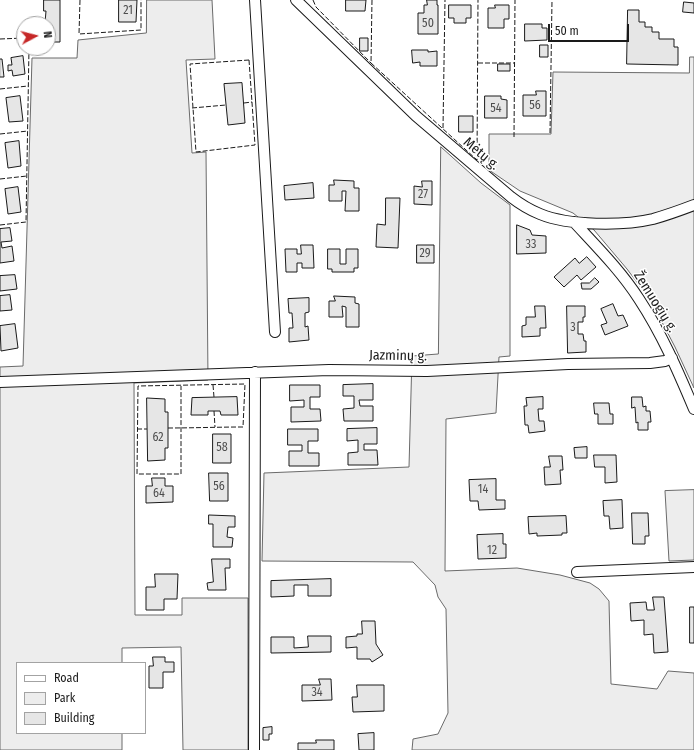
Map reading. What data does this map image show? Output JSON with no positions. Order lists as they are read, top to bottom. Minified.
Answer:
{"streets":{"street":["Mėtų g.","Žemuogių g.","Jazminų g."]},"crossings":[["Mėtų g.","Žemuogių g."],["Žemuogių g.","Jazminų g."]],"house_numbers":["21","50","56","54","27","33","29","3","62","58","56","14","64","12","34"],"legend":["Road","Park","Building"],"scale_bar":"50 m","north":"right"}
